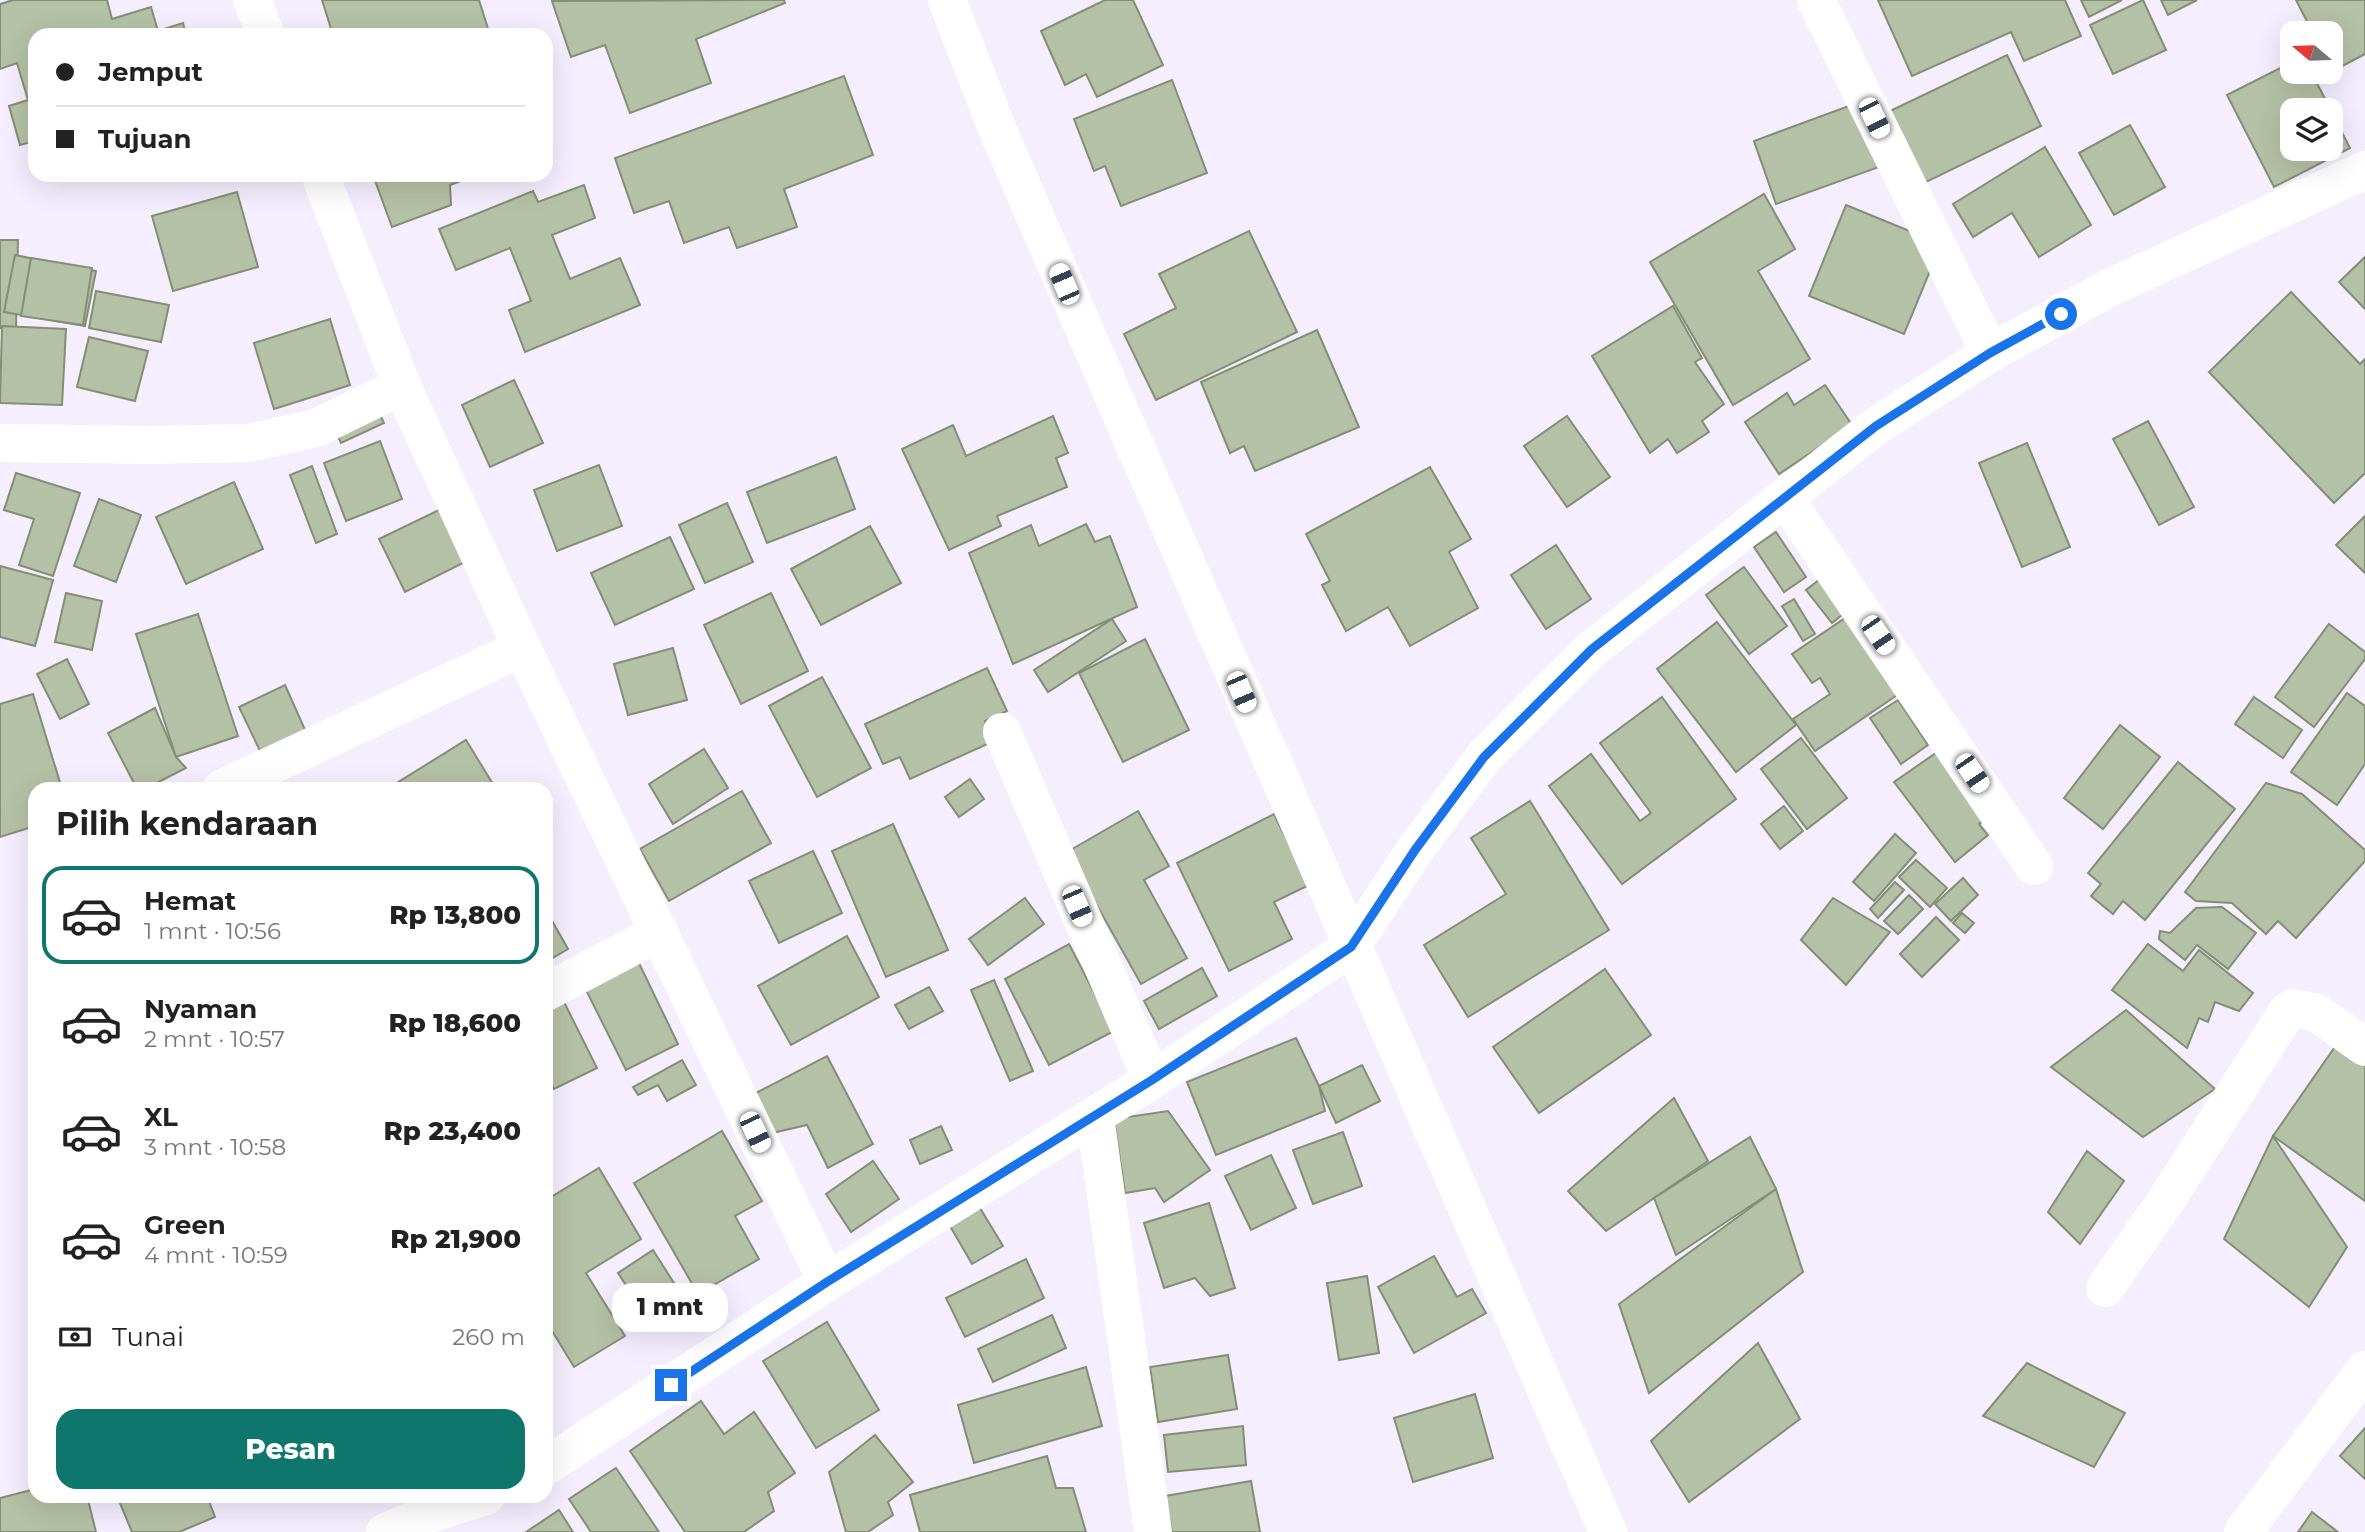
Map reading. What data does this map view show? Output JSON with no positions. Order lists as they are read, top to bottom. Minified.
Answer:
{"north":"left","page":{"banner":["Jemput","Tujuan"],"heading":"Pilih kendaraan","list":[{"name":"Hemat","note":"1 mnt · 10:56","value":"Rp 13,800"},{"name":"Nyaman","note":"2 mnt · 10:57","value":"Rp 18,600"},{"name":"XL","note":"3 mnt · 10:58","value":"Rp 23,400"},{"name":"Green","note":"4 mnt · 10:59","value":"Rp 21,900"}],"bubble":"1 mnt","pay":["Tunai","260 m"],"buttons":"Pesan"}}
